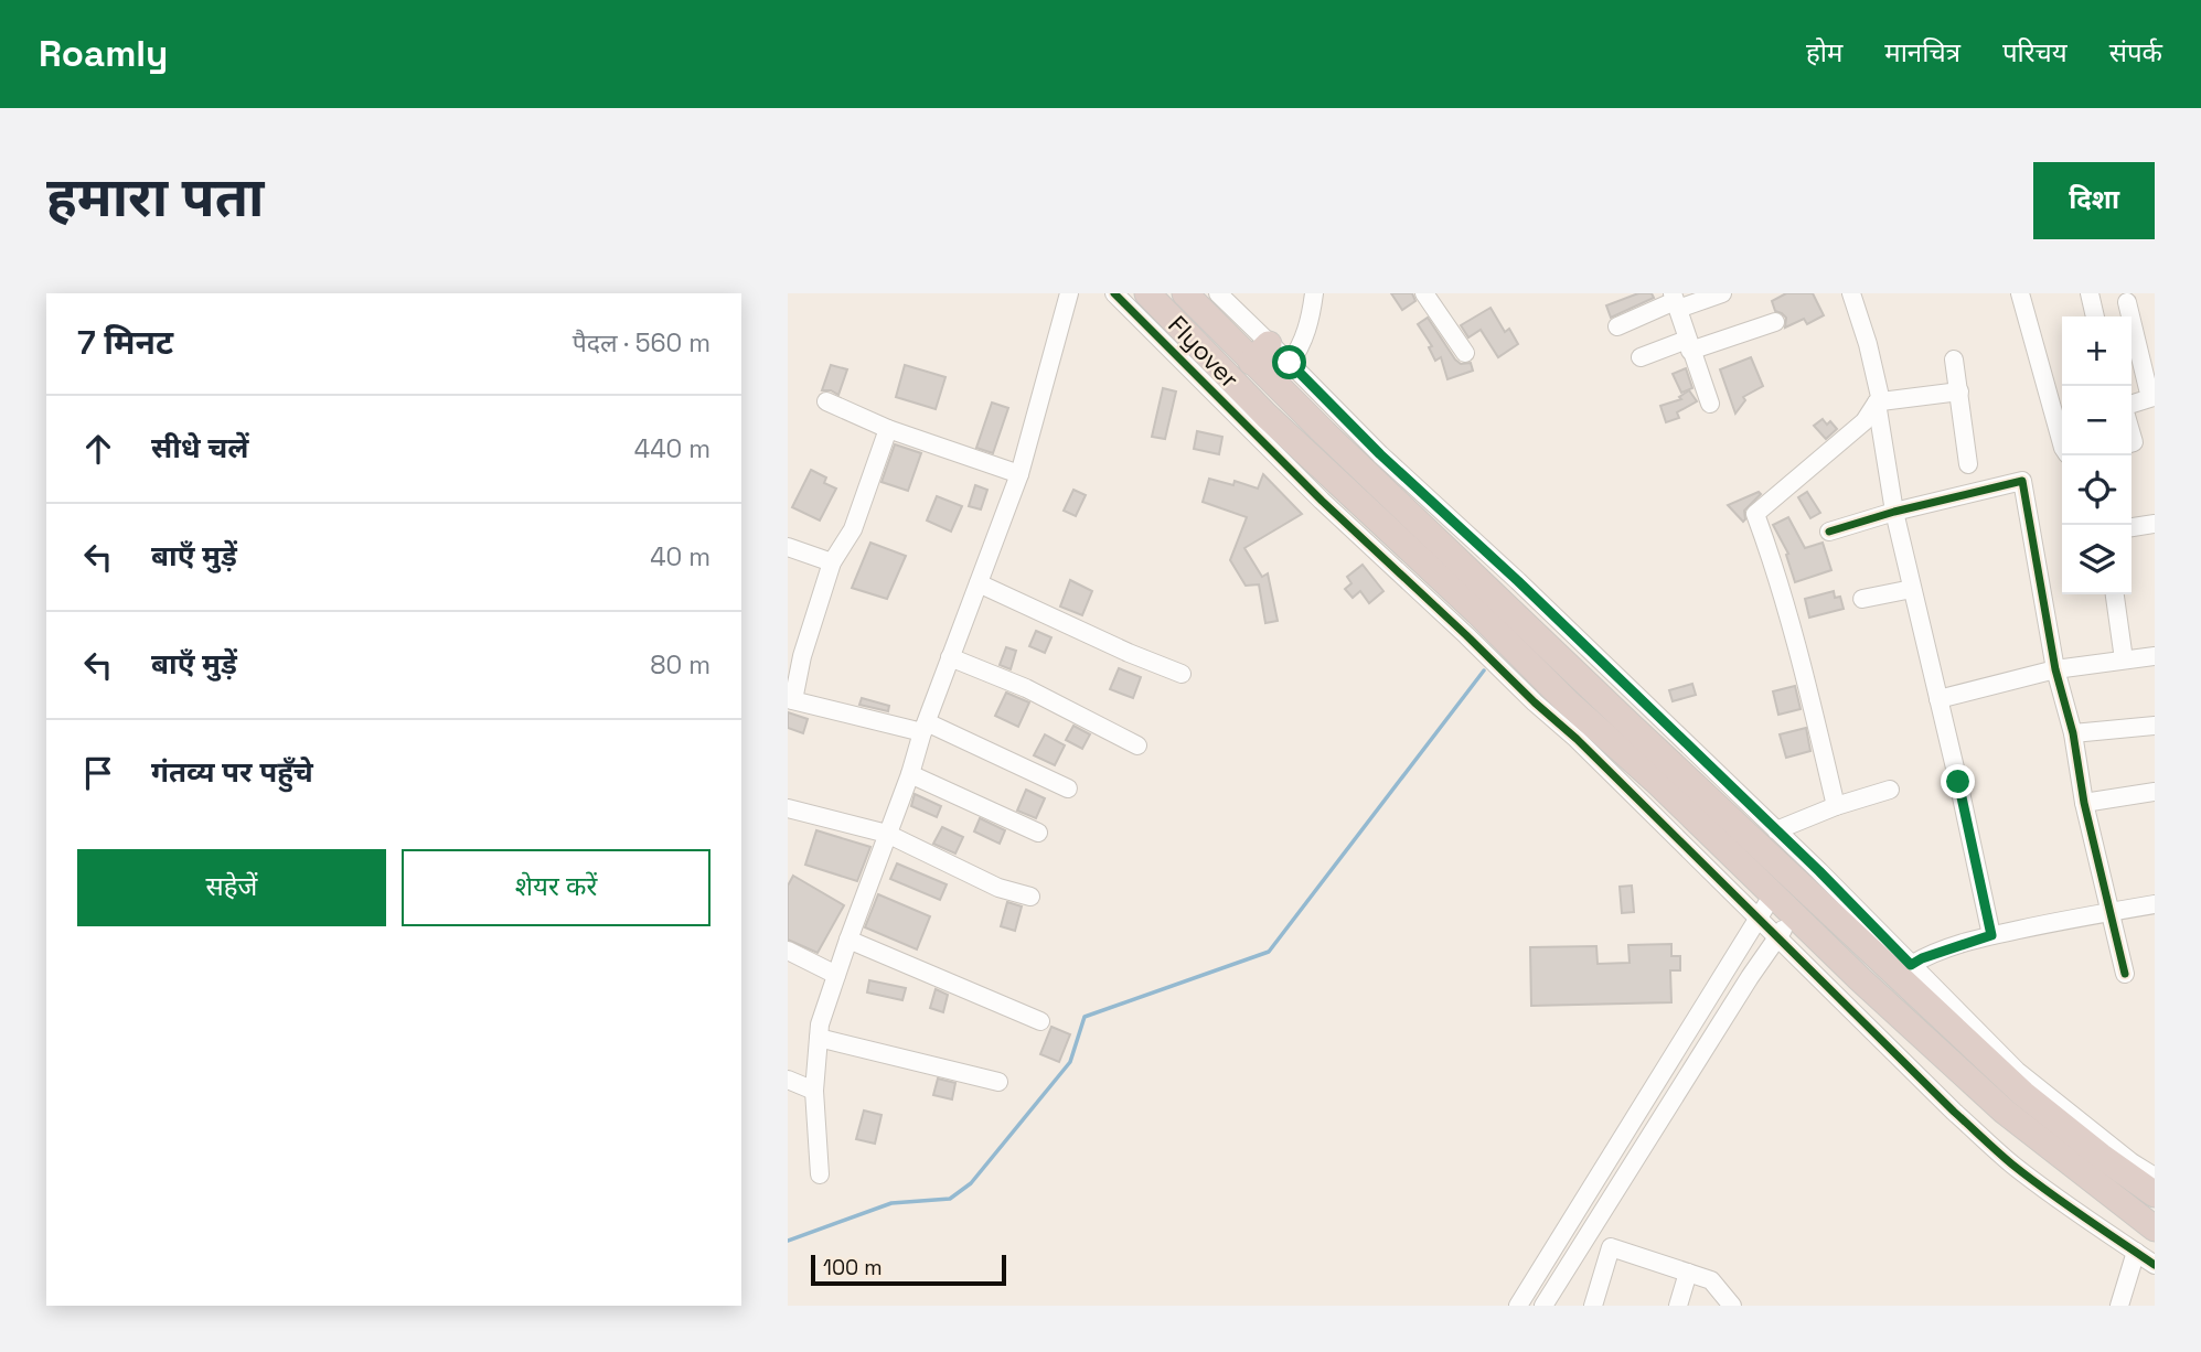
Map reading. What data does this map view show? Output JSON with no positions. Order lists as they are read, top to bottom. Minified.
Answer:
{"streets":{"highway":["Flyover"]},"scale_bar":"100 m","page":{"header":"Roamly","nav":["होम","मानचित्र","परिचय","संपर्क"],"buttons":["दिशा",["सहेजें","शेयर करें"]],"title":"हमारा पता","heading":["7 मिनट","पैदल · 560 m"],"map_buttons":["+","−"],"list":[["सीधे चलें","440 m"],["बाएँ मुड़ें","40 m"],["बाएँ मुड़ें","80 m"],"गंतव्य पर पहुँचे"],"scale":"100 m"}}
